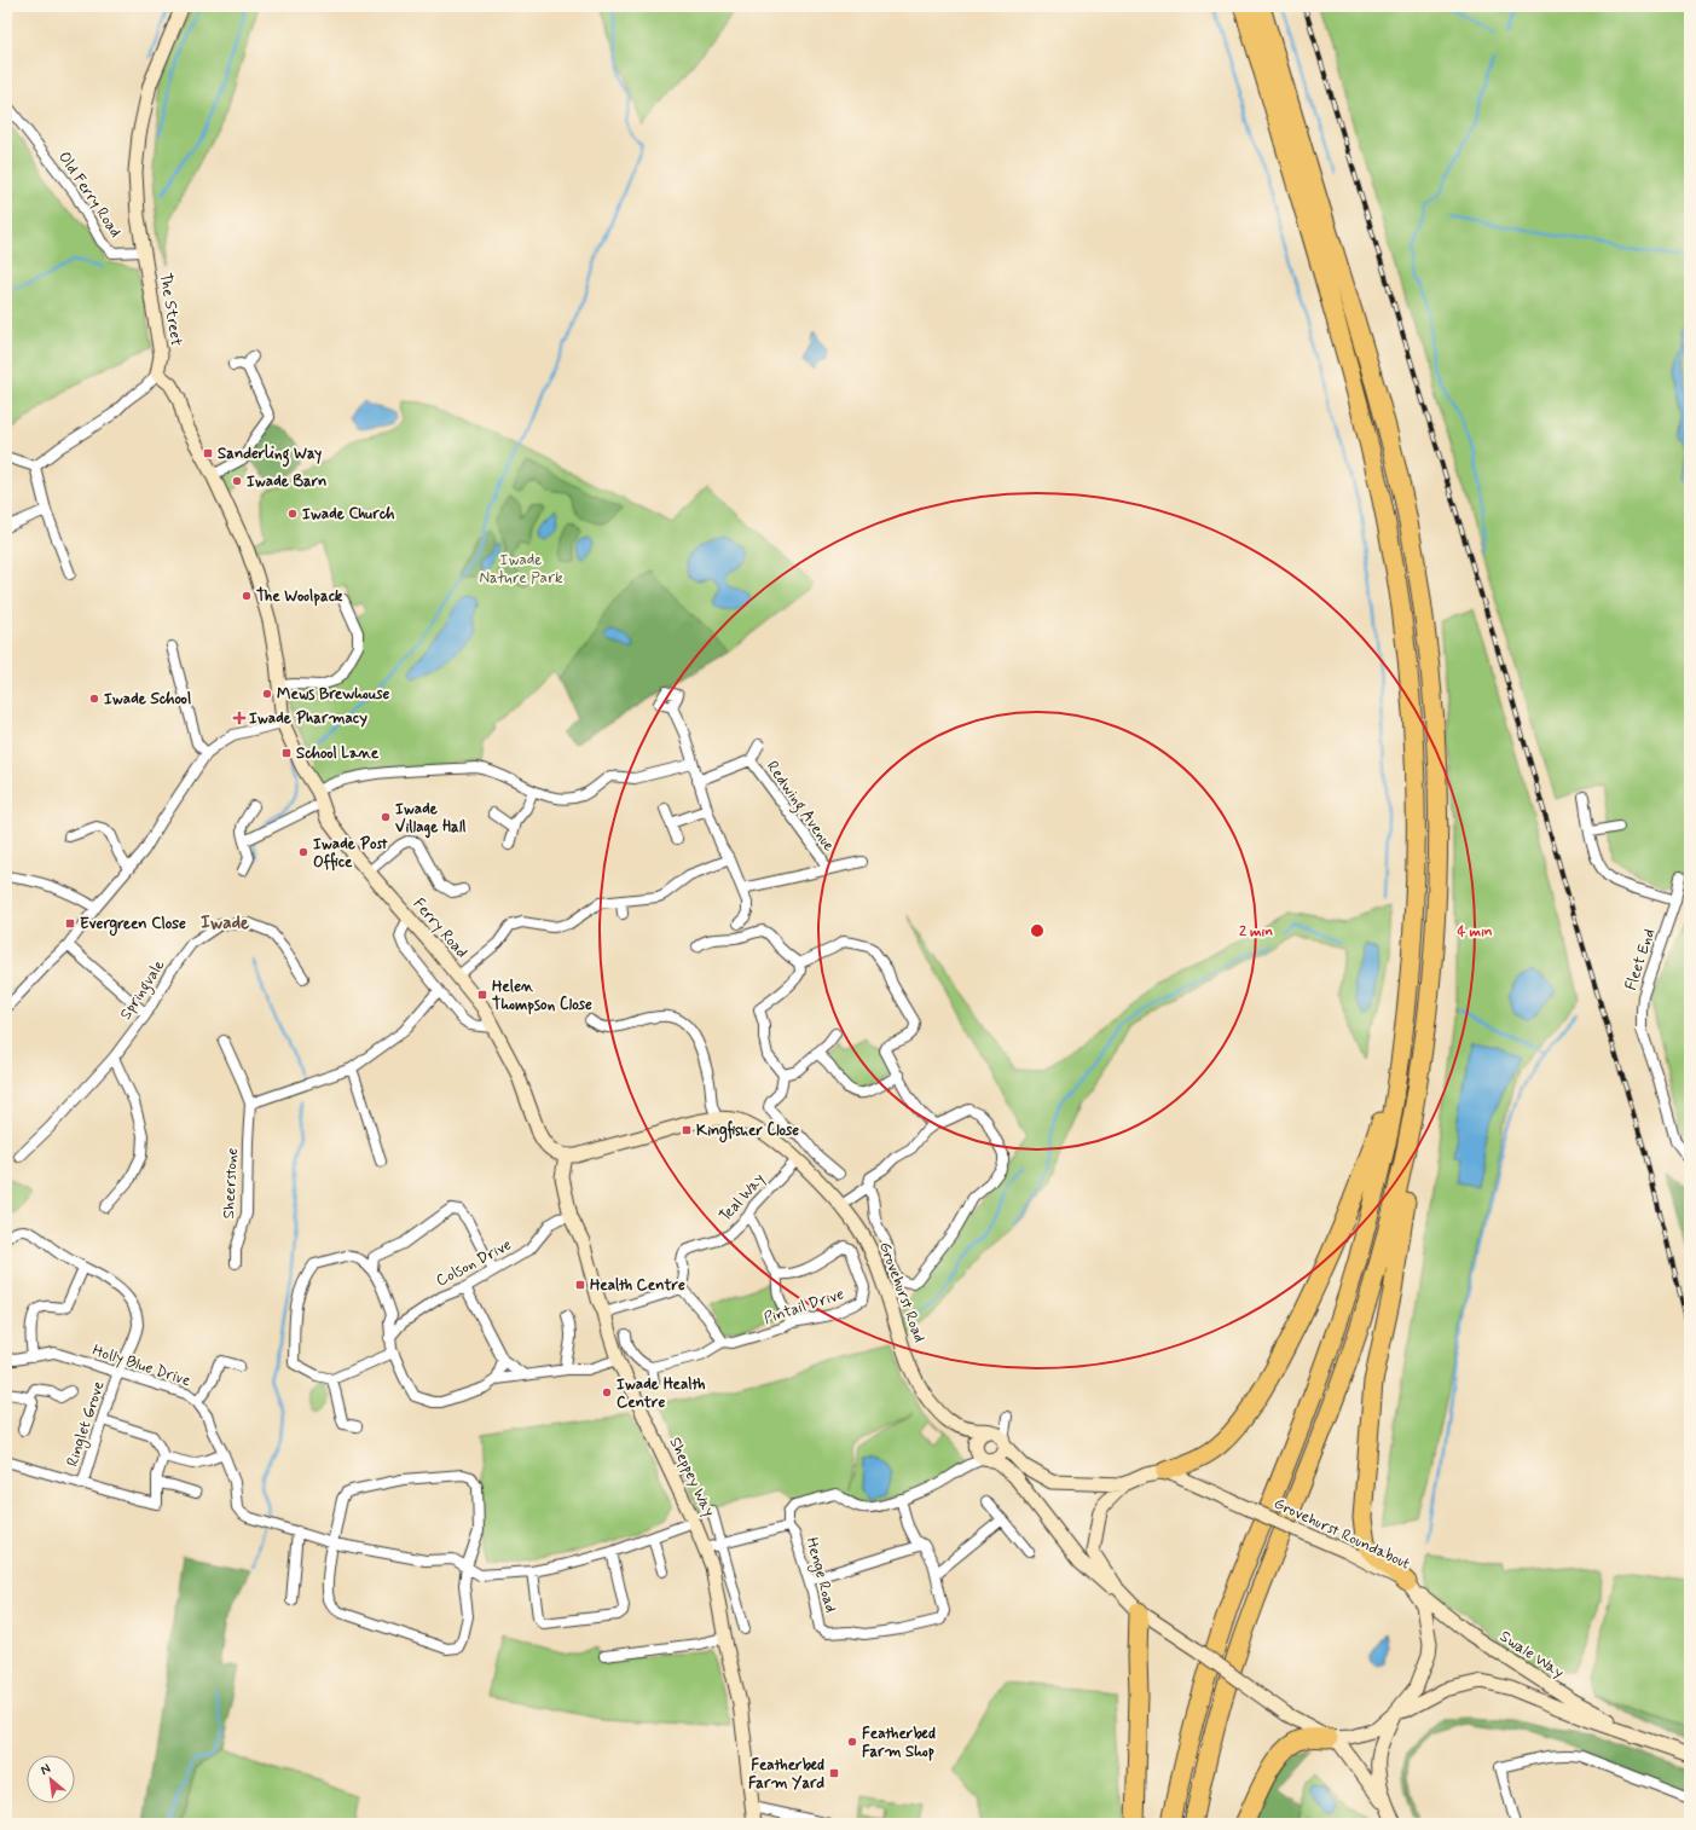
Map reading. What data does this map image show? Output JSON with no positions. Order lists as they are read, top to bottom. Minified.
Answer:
{"streets":{"street":["Old Ferry Road","The Street","Redwing Avenue","Ferry Road","Fleet End","Springvale","Sheerstone","Teal Way","Colson Drive","Grovehurst Road","Pintail Drive","Holly Blue Drive","Ringlet Grove","Sheppey Way","Grovehurst Roundabout","Henge Road","Swale Way"]},"crossings":[["Old Ferry Road","The Street"],["Ferry Road","Grovehurst Road"],["Ferry Road","Sheppey Way"],["Teal Way","Grovehurst Road"],["Colson Drive","Sheppey Way"],["Grovehurst Road","Sheppey Way"],["Holly Blue Drive","Ringlet Grove"],["Grovehurst Roundabout","Swale Way"]],"districts":["Iwade"],"parks":["Iwade Nature Park"],"places":{"transit":["Sanderling Way","School Lane","Evergreen Close","Helen Thompson Close","Kingfisher Close","Health Centre","Featherbed Farm Yard"],"other":["Iwade Barn","Iwade Church","The Woolpack","Mews Brewhouse","Iwade School","Iwade Village Hall","Iwade Post Office","Iwade Health Centre","Featherbed Farm Shop"],"health":["Iwade Pharmacy"]},"north":"top left","rings":["2 min","4 min"]}
